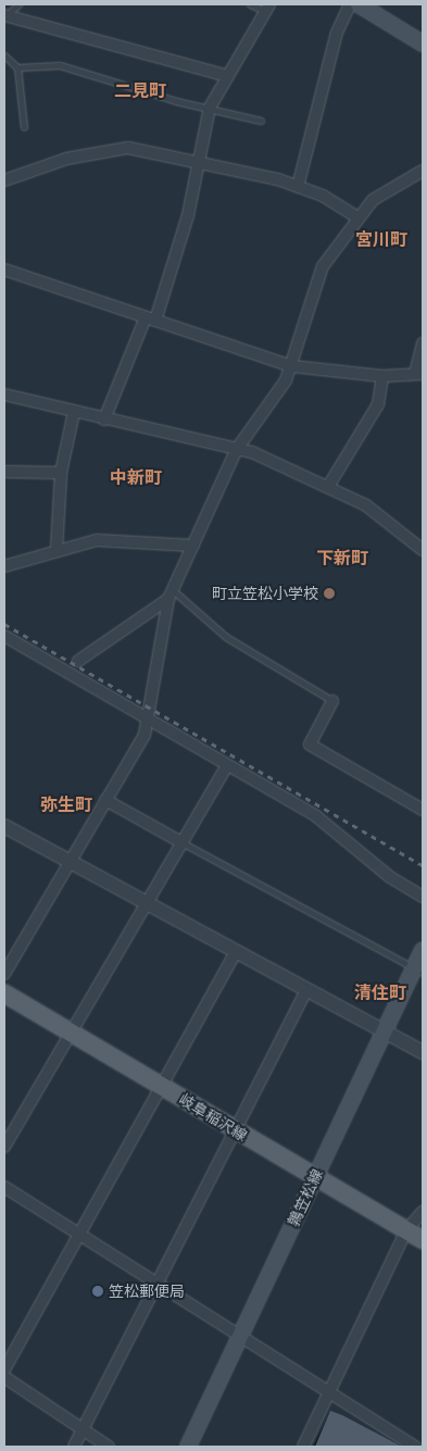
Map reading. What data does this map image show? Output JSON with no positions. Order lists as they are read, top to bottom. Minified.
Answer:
{"streets":{"main road":["岐阜稲沢線","鶉笠松線"]},"crossings":[["岐阜稲沢線","鶉笠松線"]],"districts":["二見町","宮川町","中新町","下新町","弥生町","清住町"],"places":["町立笠松小学校","笠松郵便局"]}
